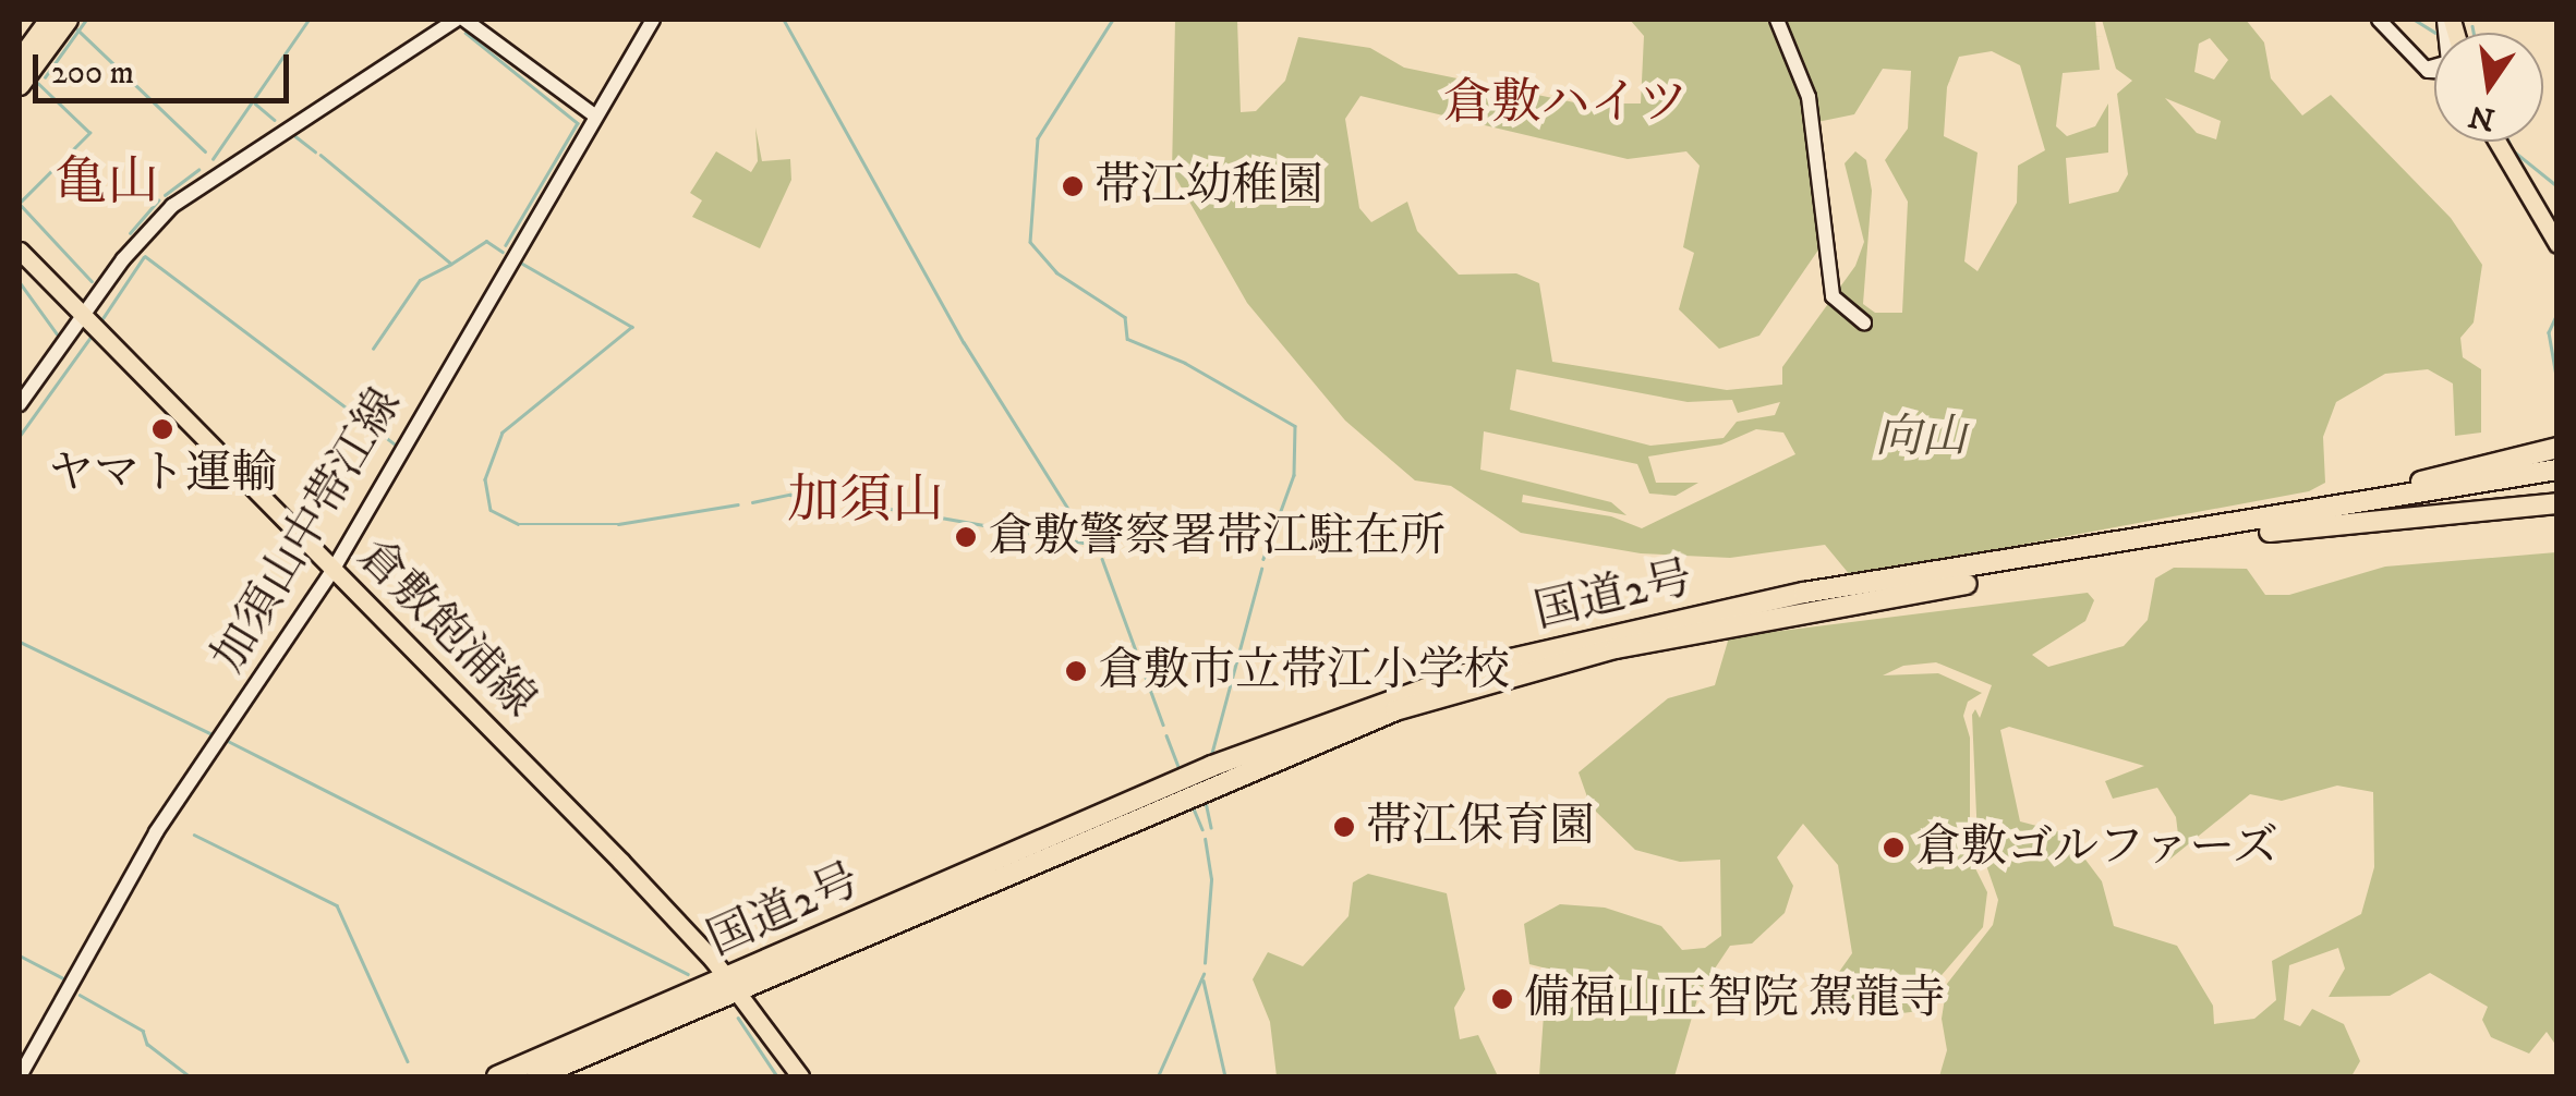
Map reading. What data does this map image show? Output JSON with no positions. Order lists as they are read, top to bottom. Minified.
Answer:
{"streets":{"highway":["国道2号"],"main road":["加須山中帯江線","倉敷飽浦線"]},"crossings":[["加須山中帯江線","倉敷飽浦線"],["国道2号","倉敷飽浦線"]],"districts":["倉敷ハイツ","亀山","加須山"],"parks":["向山"],"places":["帯江幼稚園","ヤマト運輸","倉敷警察署帯江駐在所","倉敷市立帯江小学校","帯江保育園","倉敷ゴルファーズ","備福山正智院 駕龍寺"],"scale_bar":"200 m","north":"bottom"}
